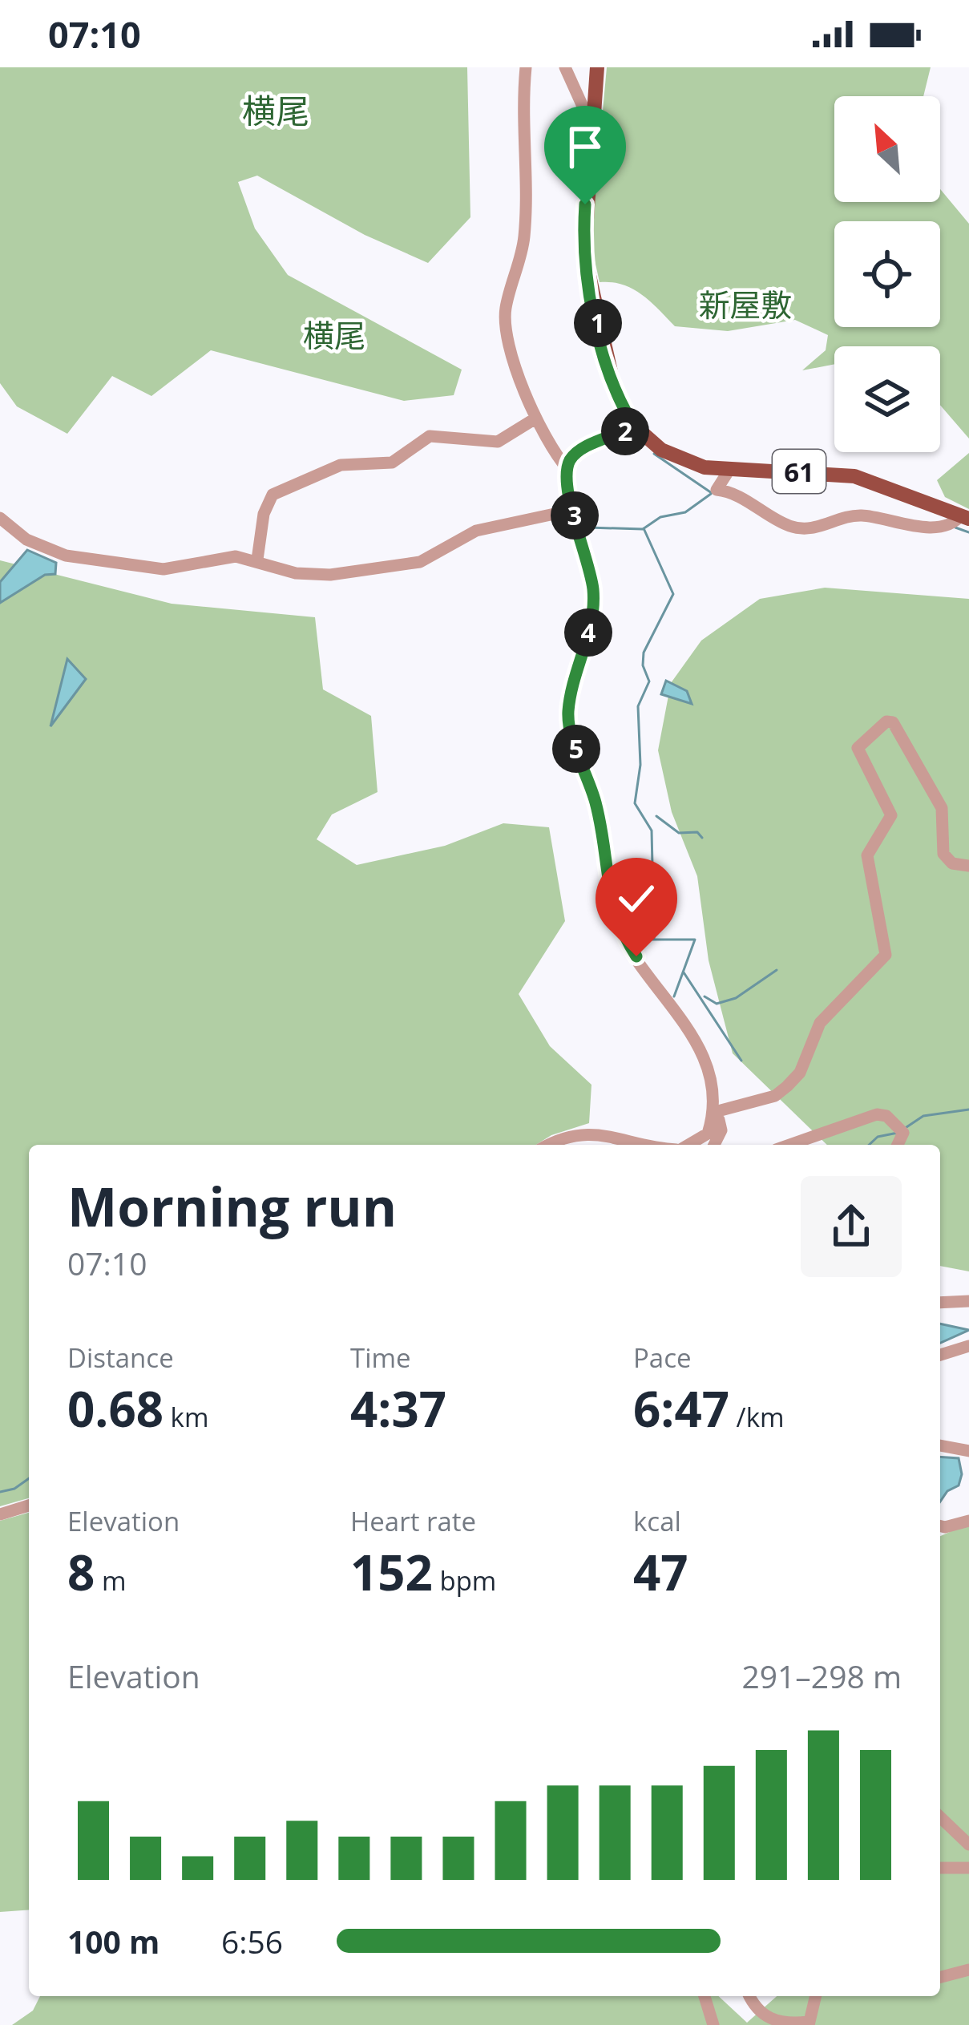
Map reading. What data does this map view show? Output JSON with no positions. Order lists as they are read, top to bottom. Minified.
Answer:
{"streets":{"main road":["61"]},"districts":["横尾","新屋敷","横尾"],"north":"top left","page":{"status":"07:10","pins":["1","2","3","4","5"],"heading":["Morning run","07:10"],"stats":[["Distance","0.68 km"],["Time","4:37"],["Pace","6:47 /km"],["Elevation","8 m"],["Heart rate","152 bpm"],["kcal","47"]],"chart":["Elevation","291–298 m"],"list":[{"name":"100 m","note":"6:56"}]}}
